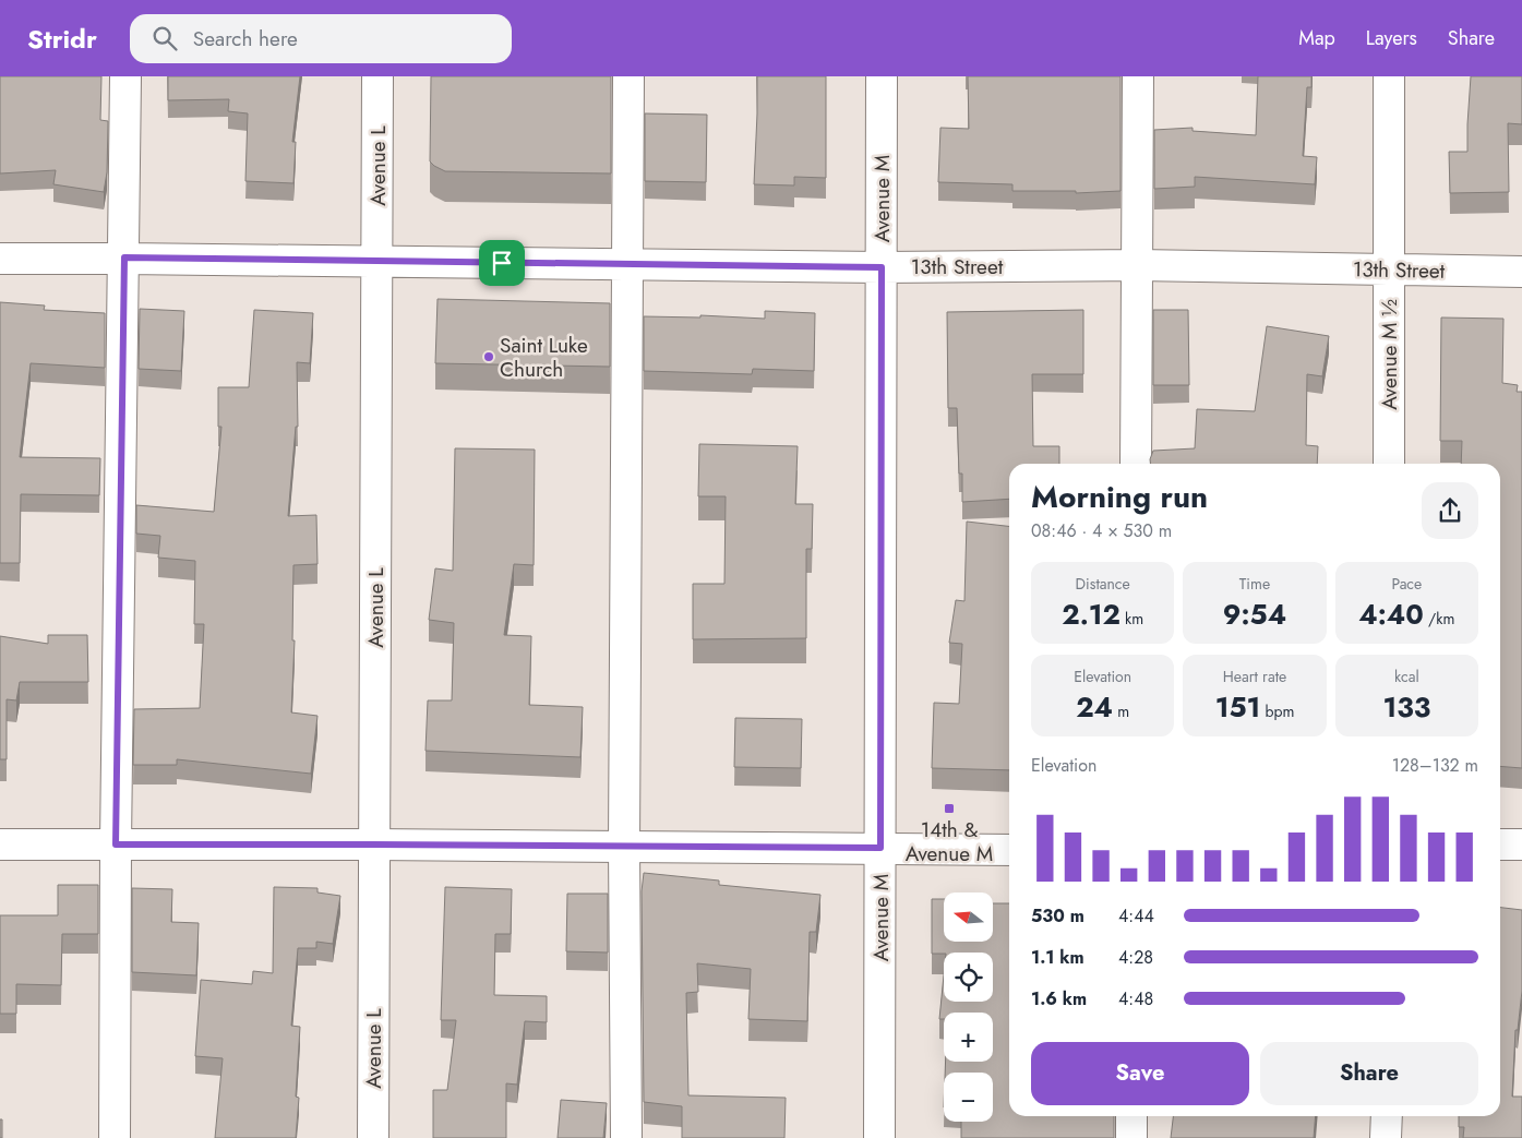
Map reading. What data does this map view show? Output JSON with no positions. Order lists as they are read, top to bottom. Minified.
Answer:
{"streets":{"street":["Avenue L","Avenue M","13th Street","Avenue M ½"]},"crossings":[["Avenue L","13th Street"],["Avenue M","13th Street"],["13th Street","Avenue M ½"]],"places":{"other":["Saint Luke Church"],"transit":["14th & Avenue M"]},"north":"left","page":{"header":"Stridr","search":"Search here","nav":["Map","Layers","Share"],"heading":["Morning run","08:46 · 4 × 530 m"],"stats":[["Distance","2.12 km"],["Time","9:54"],["Pace","4:40 /km"],["Elevation","24 m"],["Heart rate","151 bpm"],["kcal","133"]],"chart":["Elevation","128–132 m"],"map_buttons":["+","−"],"list":[{"name":"530 m","note":"4:44"},{"name":"1.1 km","note":"4:28"},{"name":"1.6 km","note":"4:48"}],"buttons":["Save","Share"]}}
